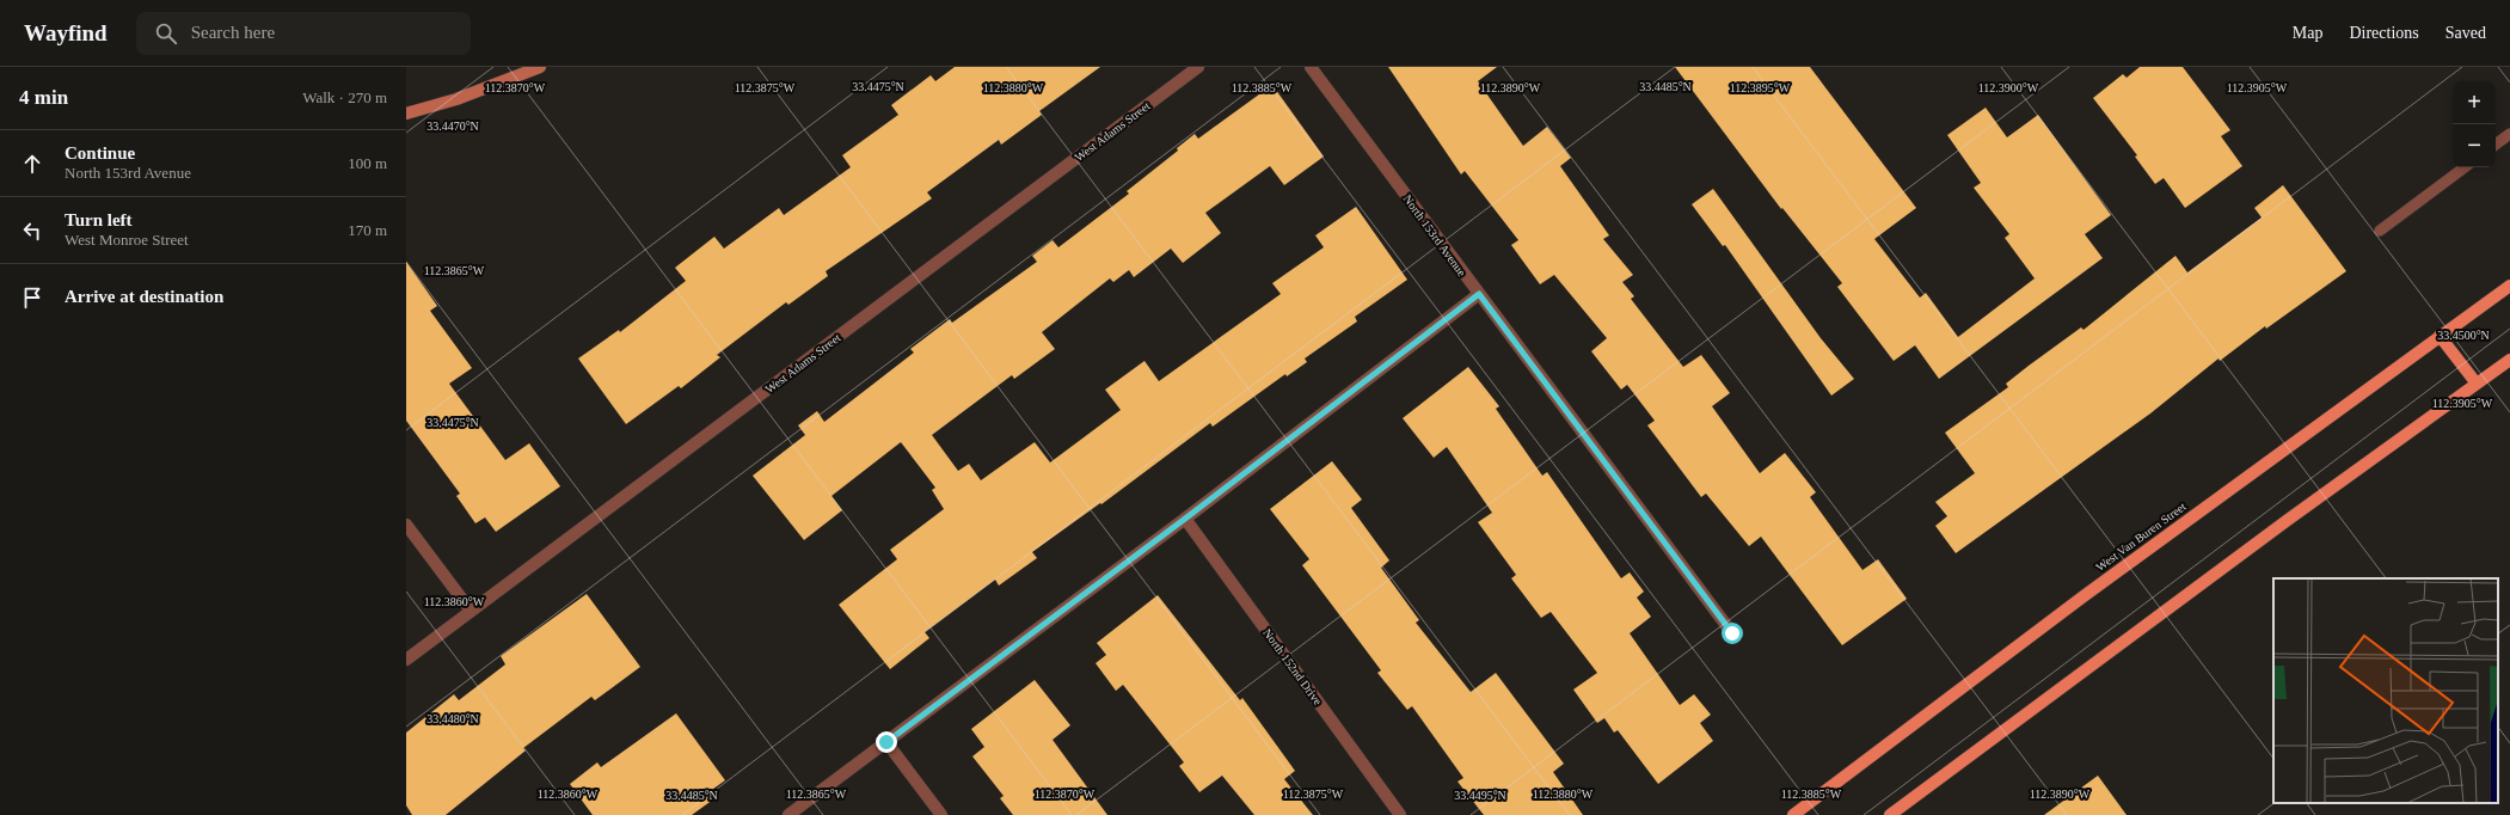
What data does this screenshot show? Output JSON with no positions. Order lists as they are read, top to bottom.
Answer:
{
  "streets": {
    "main road": ["West Van Buren Street"],
    "street": ["West Adams Street", "North 153rd Avenue", "North 152nd Drive"]
  },
  "page": {
    "header": "Wayfind",
    "search": "Search here",
    "nav": ["Map", "Directions", "Saved"],
    "heading": ["4 min", "Walk · 270 m"],
    "map_buttons": ["+", "−"],
    "list": [
      ["Continue", "North 153rd Avenue", "100 m"],
      ["Turn left", "West Monroe Street", "170 m"],
      "Arrive at destination"
    ]
  },
  "coordinates": [
    "33.4475°N",
    "33.4485°N",
    "112.3875°W",
    "112.3880°W",
    "112.3900°W",
    "112.3905°W",
    "112.3870°W",
    "112.3885°W",
    "112.3890°W",
    "112.3895°W",
    "33.4470°N",
    "112.3865°W",
    "33.4500°N",
    "112.3860°W",
    "33.4480°N",
    "33.4495°N"
  ]
}
